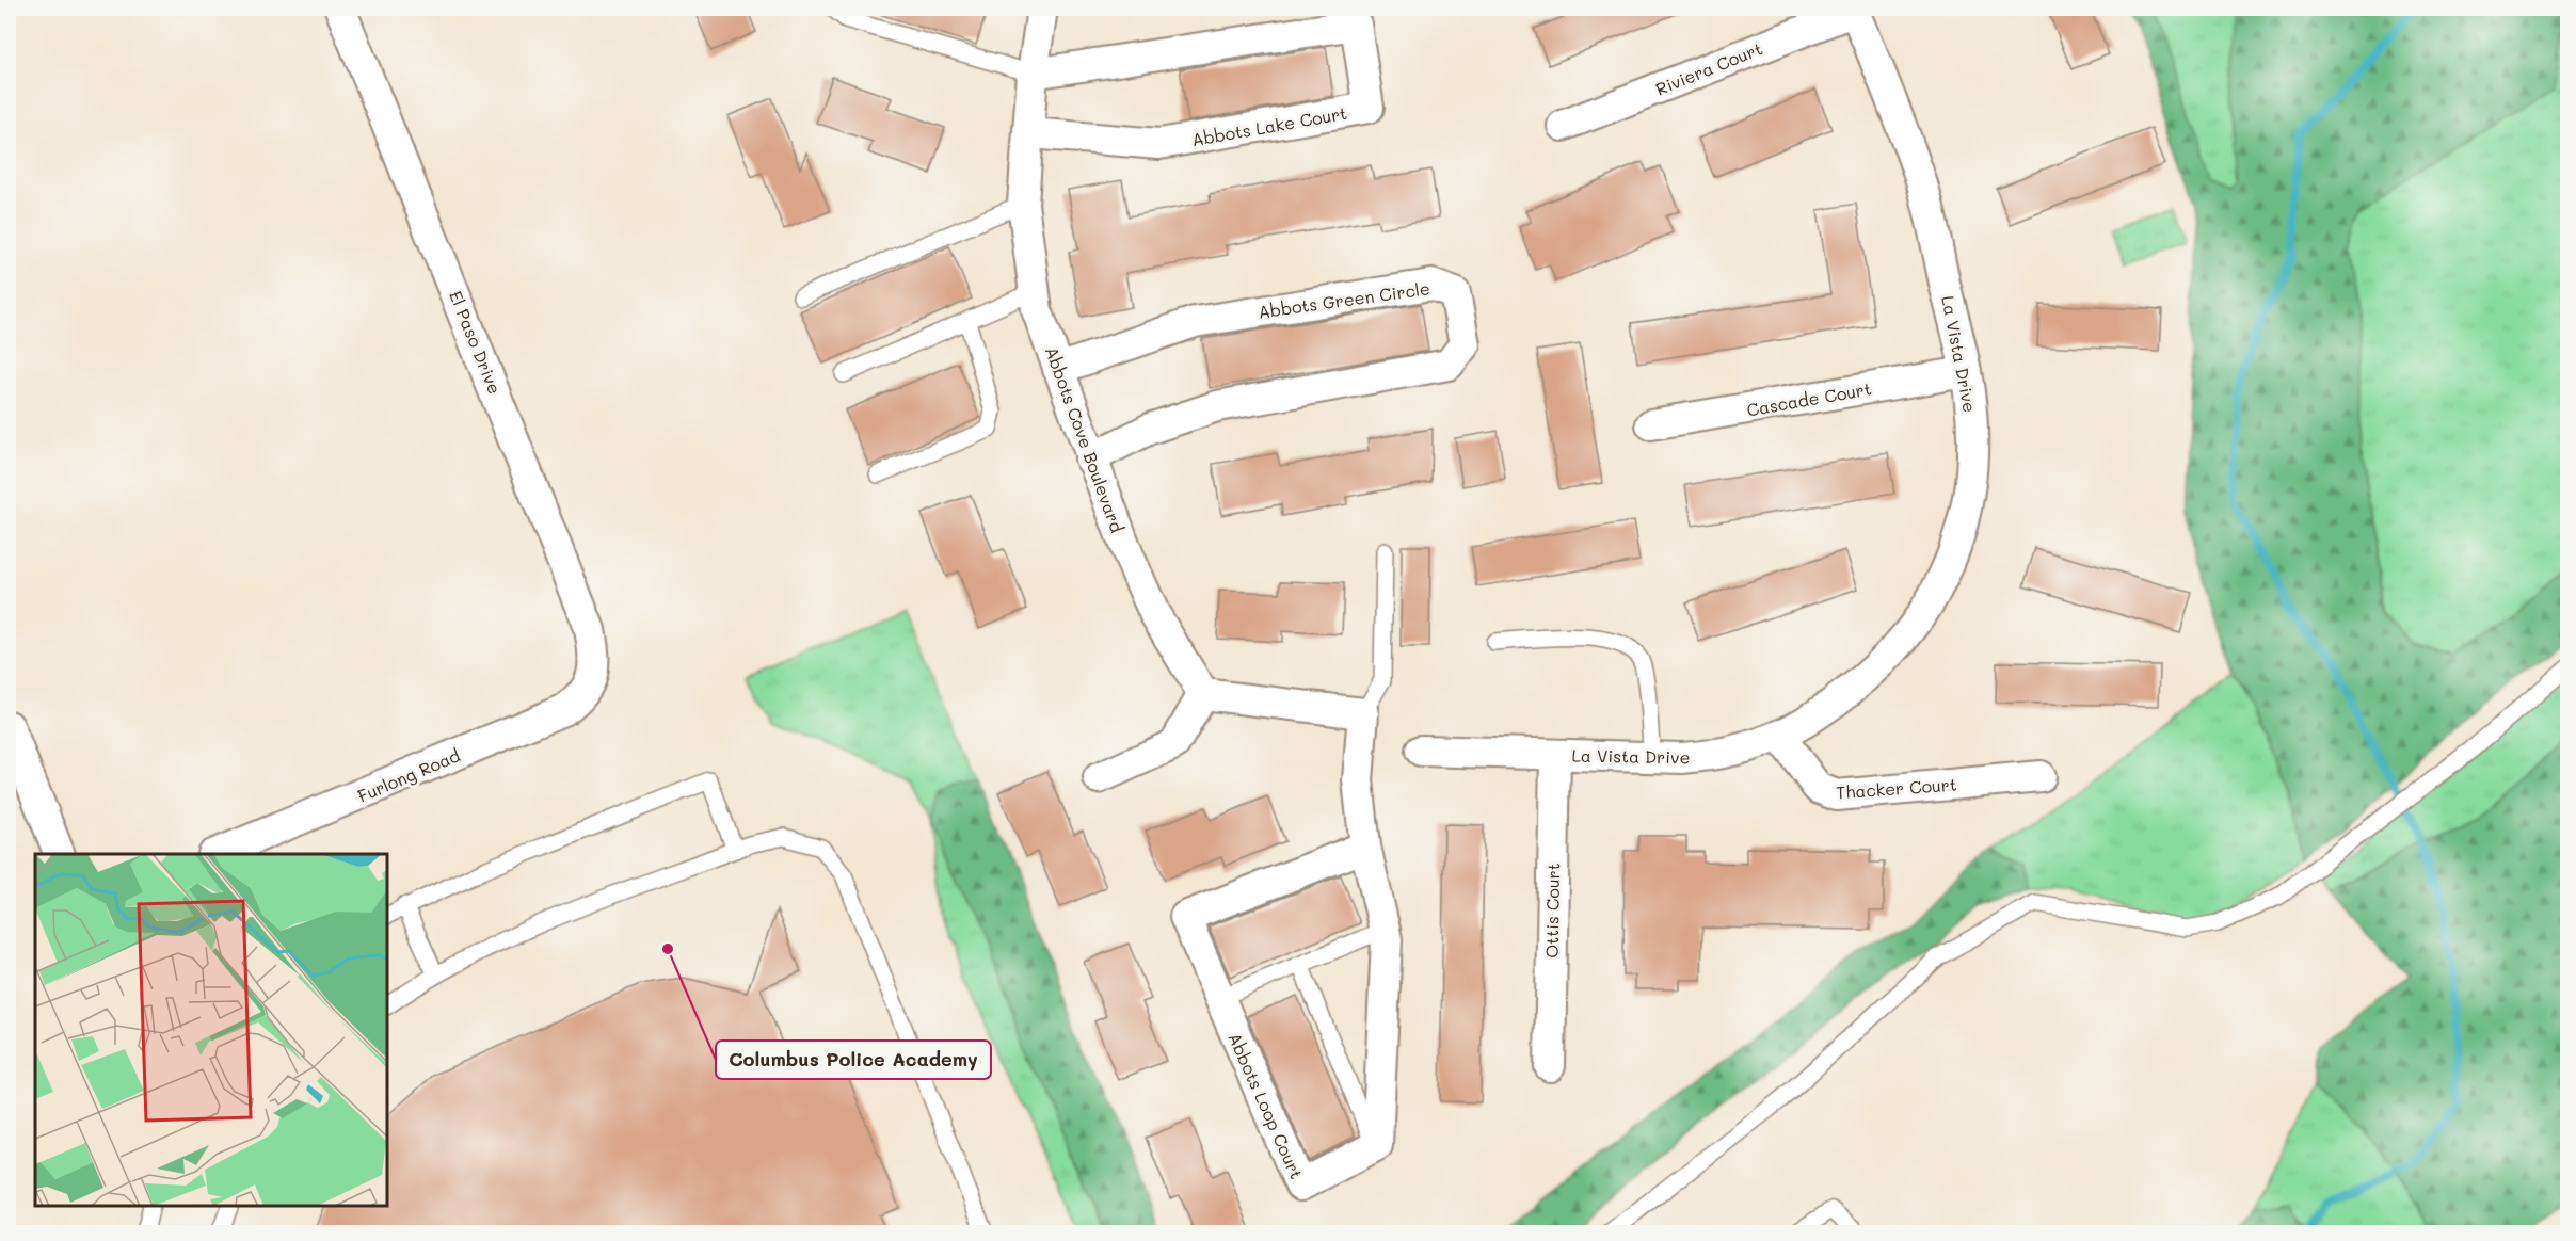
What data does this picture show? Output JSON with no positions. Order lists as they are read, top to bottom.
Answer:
{
  "streets": {
    "street": [
      "Riviera Court",
      "Abbots Lake Court",
      "Abbots Green Circle",
      "El Paso Drive",
      "La Vista Drive",
      "Cascade Court",
      "Abbots Cove Boulevard",
      "Furlong Road",
      "Thacker Court",
      "Ottis Court",
      "Abbots Loop Court"
    ]
  },
  "crossings": [
    ["Riviera Court", "La Vista Drive"],
    ["Abbots Lake Court", "Abbots Cove Boulevard"],
    ["Abbots Green Circle", "Abbots Cove Boulevard"],
    ["El Paso Drive", "Furlong Road"],
    ["La Vista Drive", "Cascade Court"],
    ["La Vista Drive", "Thacker Court"],
    ["La Vista Drive", "Ottis Court"]
  ],
  "places": ["Columbus Police Academy"]
}
